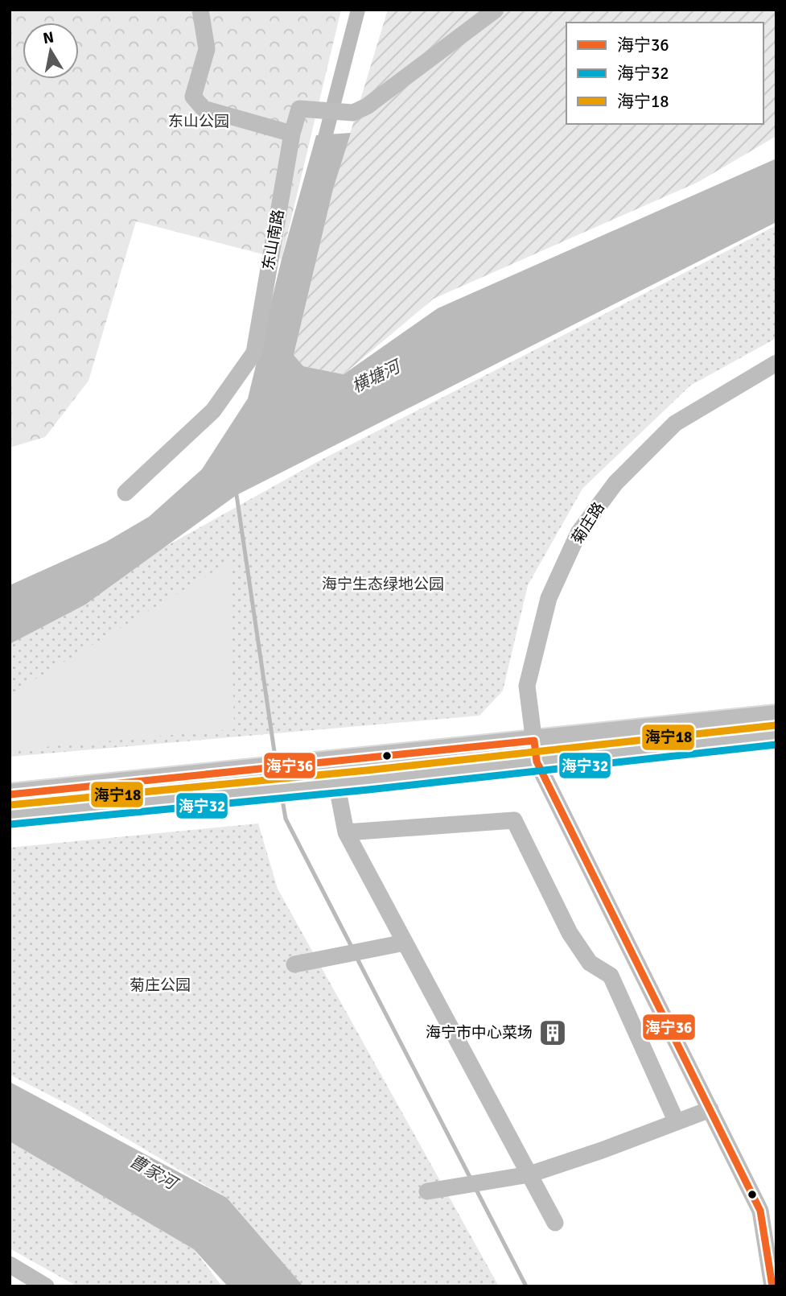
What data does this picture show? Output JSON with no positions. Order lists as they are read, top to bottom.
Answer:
{
  "streets": {
    "street": ["东山南路", "菊庄路"]
  },
  "water": ["横塘河", "曹家河"],
  "parks": ["东山公园", "海宁生态绿地公园", "菊庄公园"],
  "places": {
    "building": ["海宁市中心菜场"]
  },
  "lines": ["transit line 海宁18", "transit line 海宁36", "transit line 海宁32"],
  "legend": ["海宁36", "海宁32", "海宁18"],
  "north": "top"
}
